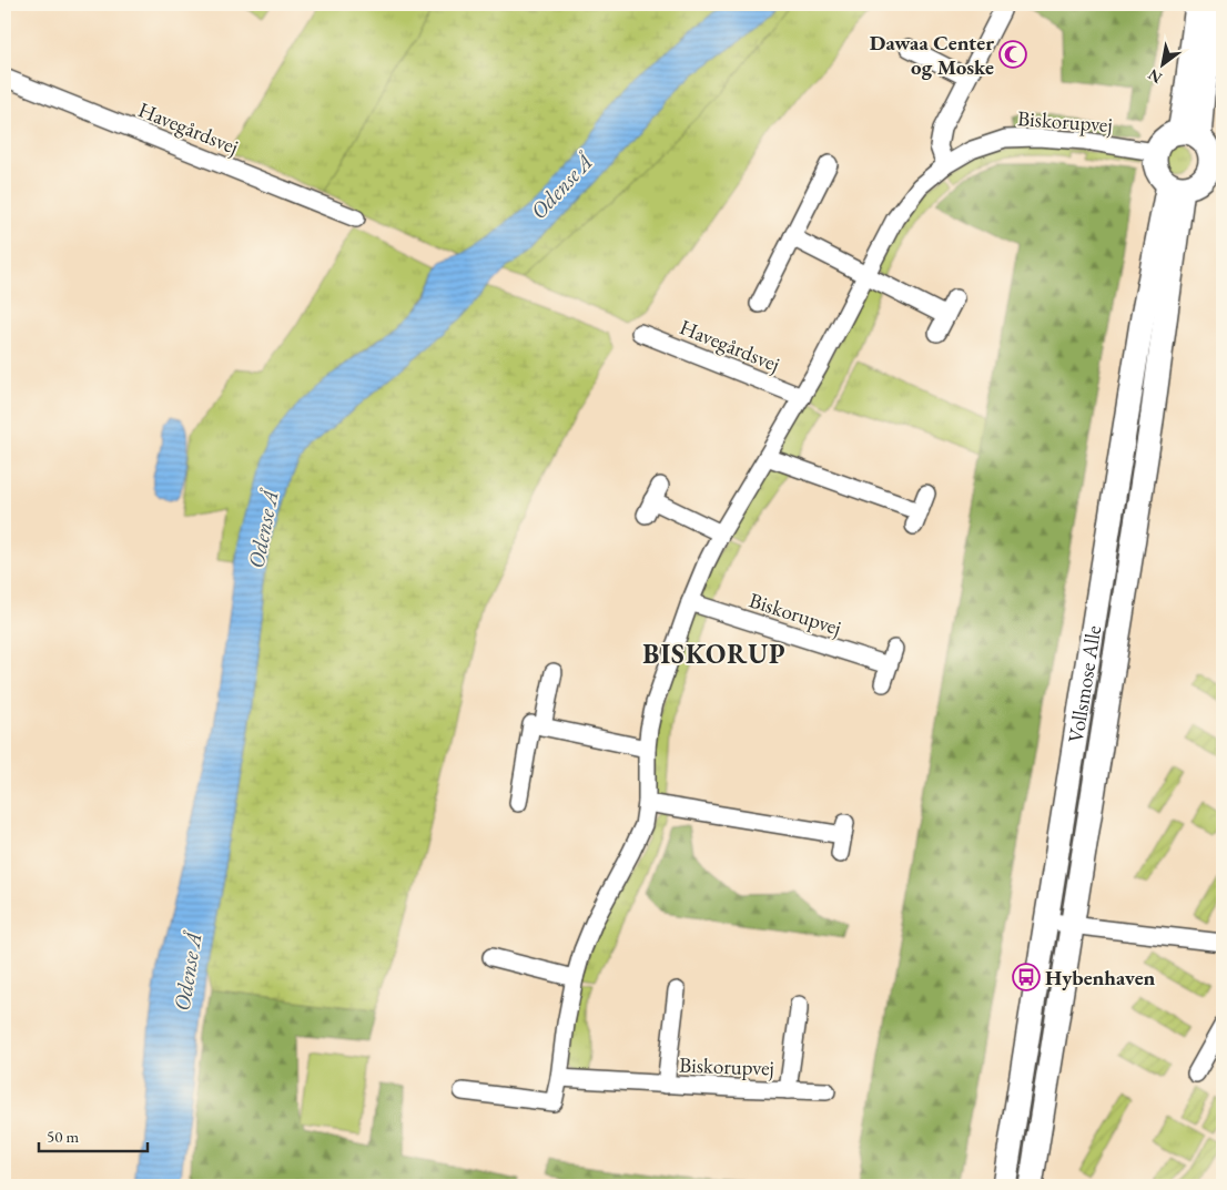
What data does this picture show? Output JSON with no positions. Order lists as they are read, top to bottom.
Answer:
{
  "streets": {
    "street": ["Biskorupvej", "Havegårdsvej", "Vollsmose Alle"]
  },
  "crossings": [
    ["Biskorupvej", "Havegårdsvej"],
    ["Biskorupvej", "Vollsmose Alle"]
  ],
  "districts": ["BISKORUP"],
  "water": ["Odense Å"],
  "places": {
    "mosque": ["Dawaa Center og Moske"],
    "bus stop": ["Hybenhaven"]
  },
  "scale_bar": "50 m",
  "north": "bottom left"
}
